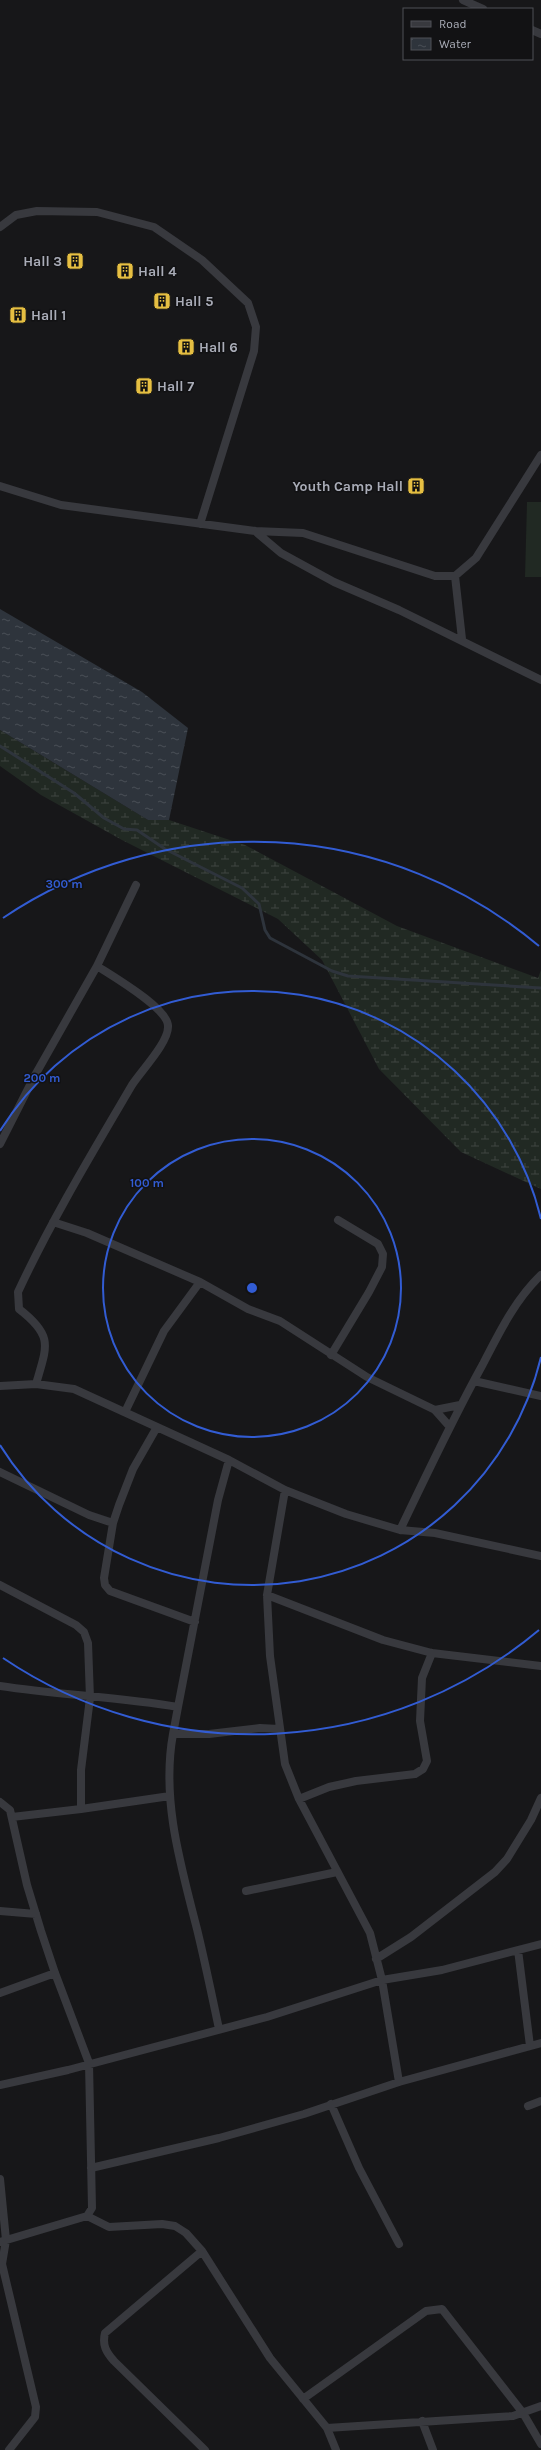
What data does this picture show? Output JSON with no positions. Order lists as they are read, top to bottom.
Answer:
{
  "places": {
    "building": [
      "Hall 3",
      "Hall 4",
      "Hall 5",
      "Hall 1",
      "Hall 6",
      "Hall 7",
      "Youth Camp Hall"
    ]
  },
  "legend": ["Road", "Water"],
  "rings": ["300 m", "200 m", "100 m"]
}
